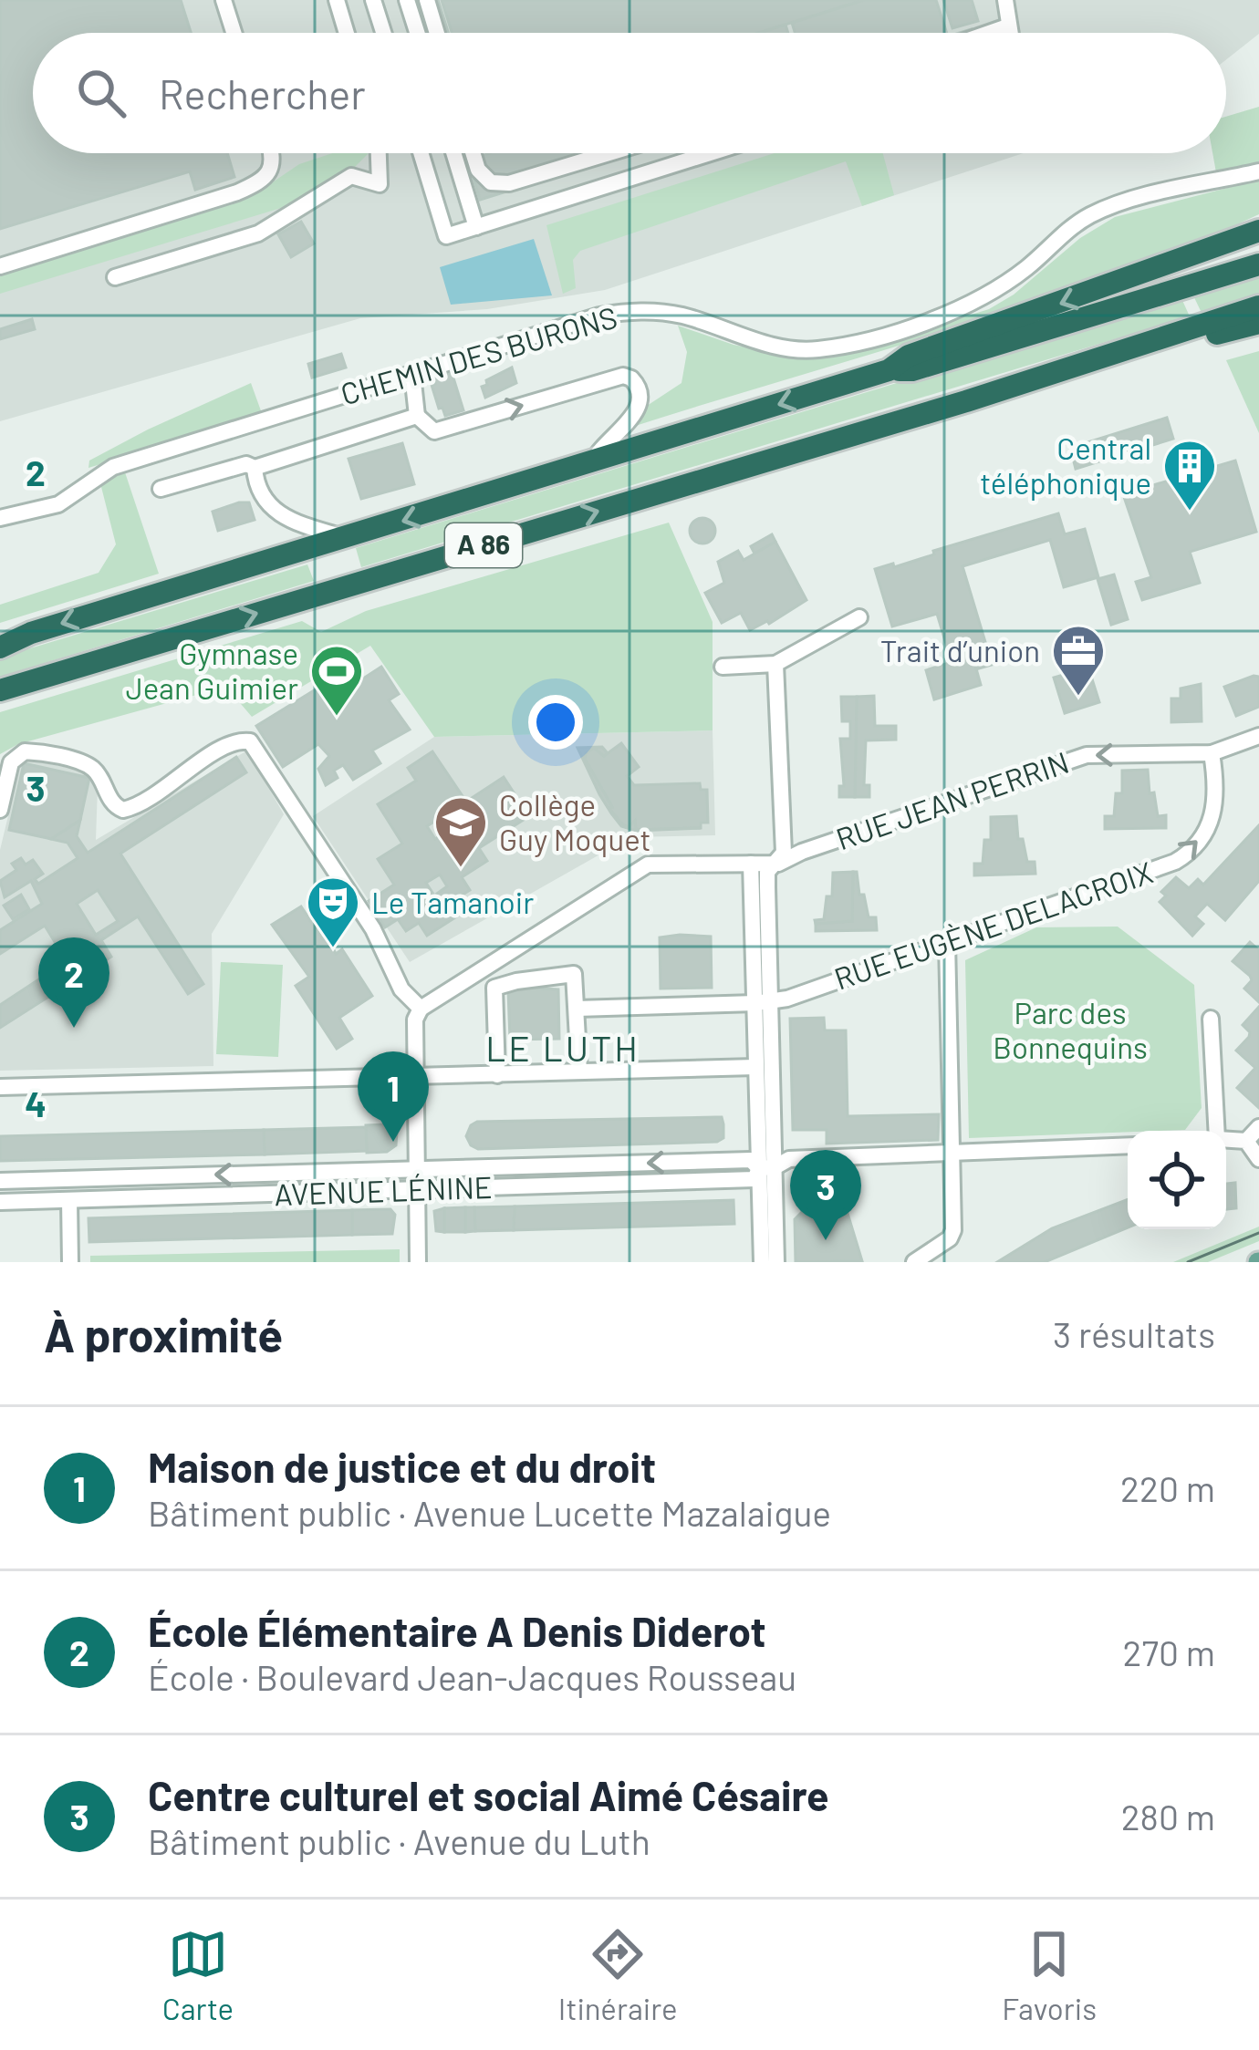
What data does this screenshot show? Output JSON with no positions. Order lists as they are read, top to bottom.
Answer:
{
  "streets": {
    "highway": ["A 86"],
    "street": [
      "CHEMIN DES BURONS",
      "RUE JEAN PERRIN",
      "RUE EUGÈNE DELACROIX",
      "AVENUE LÉNINE"
    ]
  },
  "crossings": [
    ["RUE JEAN PERRIN", "RUE EUGÈNE DELACROIX"]
  ],
  "one_way": ["RUE JEAN PERRIN", "RUE EUGÈNE DELACROIX"],
  "districts": ["LE LUTH"],
  "parks": ["Parc des Bonnequins"],
  "places": {
    "building": ["Central téléphonique"],
    "office": ["Trait d’union"],
    "sports": ["Gymnase Jean Guimier"],
    "school or university": ["Collège Guy Moquet"],
    "theatre": ["Le Tamanoir"]
  },
  "page": {
    "search": "Rechercher",
    "pins": ["2", "1", "3"],
    "heading": ["À proximité", "3 résultats"],
    "list": [
      {
        "mark": "1",
        "name": "Maison de justice et du droit",
        "note": "Bâtiment public · Avenue Lucette Mazalaigue",
        "value": "220 m"
      },
      {
        "mark": "2",
        "name": "École Élémentaire A Denis Diderot",
        "note": "École · Boulevard Jean-Jacques Rousseau",
        "value": "270 m"
      },
      {
        "mark": "3",
        "name": "Centre culturel et social Aimé Césaire",
        "note": "Bâtiment public · Avenue du Luth",
        "value": "280 m"
      }
    ],
    "nav": ["Carte", "Itinéraire", "Favoris"]
  },
  "grid": {
    "rows": ["2", "3", "4"]
  }
}
